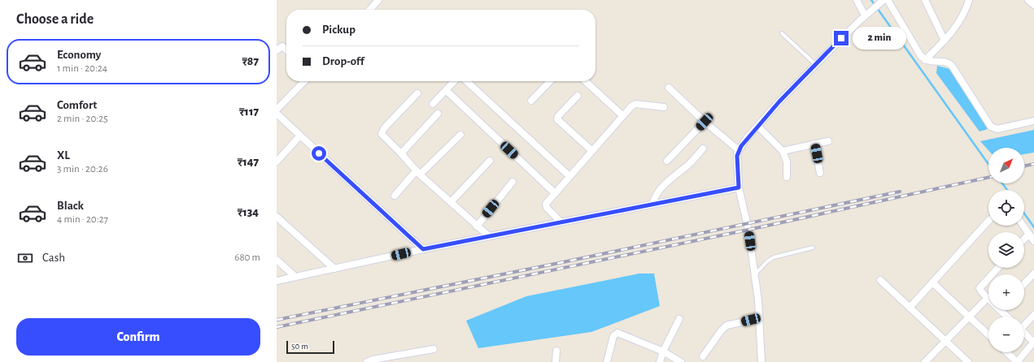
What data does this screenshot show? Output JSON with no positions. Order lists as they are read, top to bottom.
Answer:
{
  "scale_bar": "50 m",
  "north": "top right",
  "page": {
    "heading": "Choose a ride",
    "banner": ["Pickup", "Drop-off"],
    "bubble": "2 min",
    "list": [
      {
        "name": "Economy",
        "note": "1 min · 20:24",
        "value": "₹87"
      },
      {
        "name": "Comfort",
        "note": "2 min · 20:25",
        "value": "₹117"
      },
      {
        "name": "XL",
        "note": "3 min · 20:26",
        "value": "₹147"
      },
      {
        "name": "Black",
        "note": "4 min · 20:27",
        "value": "₹134"
      }
    ],
    "map_buttons": ["+", "−"],
    "pay": ["Cash", "680 m"],
    "buttons": "Confirm",
    "scale": "50 m"
  }
}
